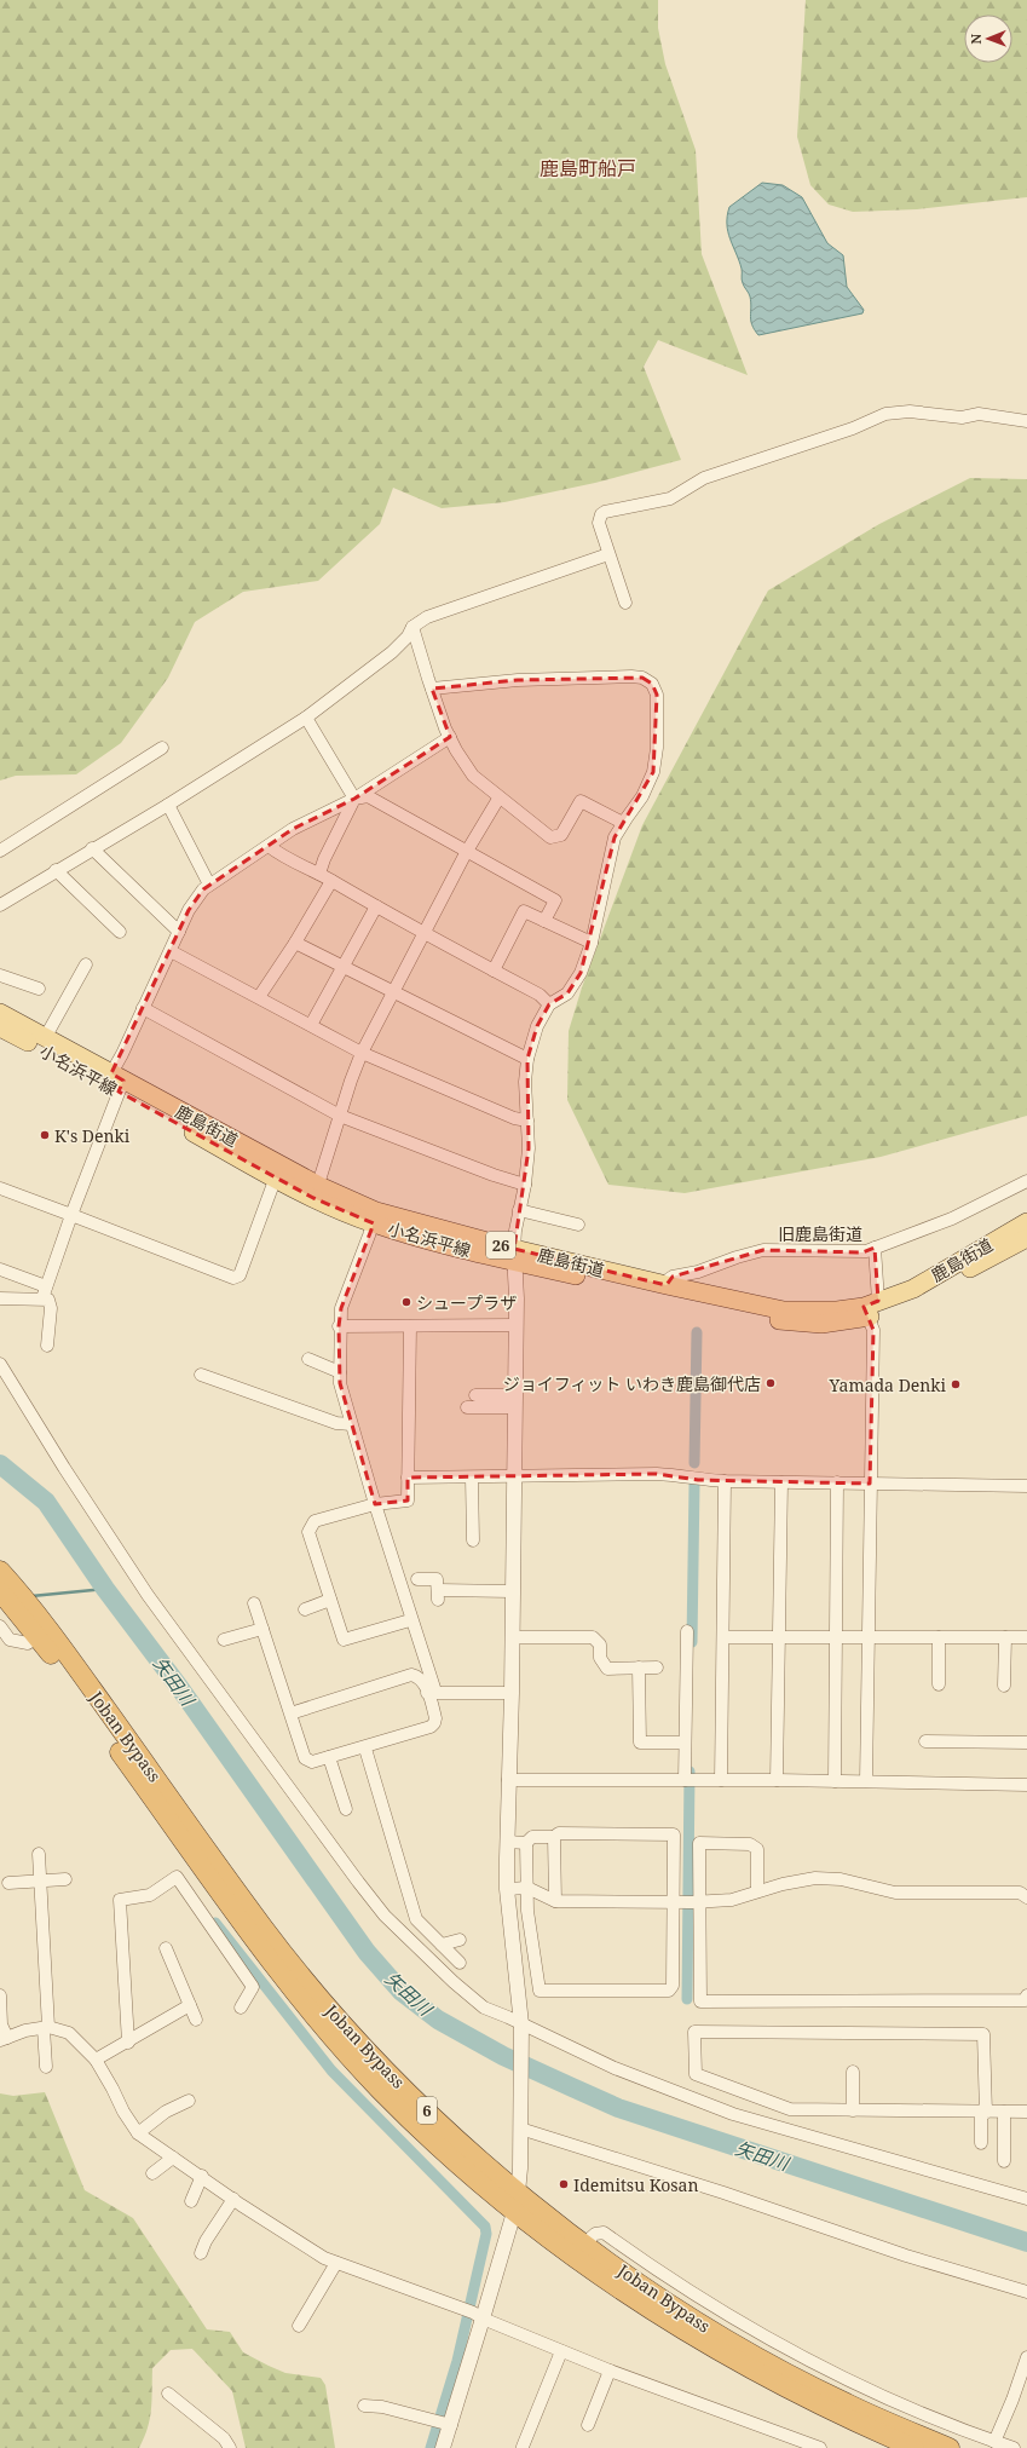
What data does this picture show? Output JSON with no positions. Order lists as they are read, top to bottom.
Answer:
{
  "streets": {
    "highway": ["Joban Bypass", "6"],
    "main road": ["小名浜平線", "鹿島街道", "26"],
    "street": ["旧鹿島街道"]
  },
  "crossings": [
    ["小名浜平線", "鹿島街道"],
    ["小名浜平線", "26"],
    ["鹿島街道", "旧鹿島街道"]
  ],
  "districts": ["鹿島町船戸"],
  "water": ["矢田川"],
  "places": [
    "K's Denki",
    "シュープラザ",
    "ジョイフィット いわき鹿島御代店",
    "Yamada Denki",
    "Idemitsu Kosan"
  ],
  "north": "left"
}
